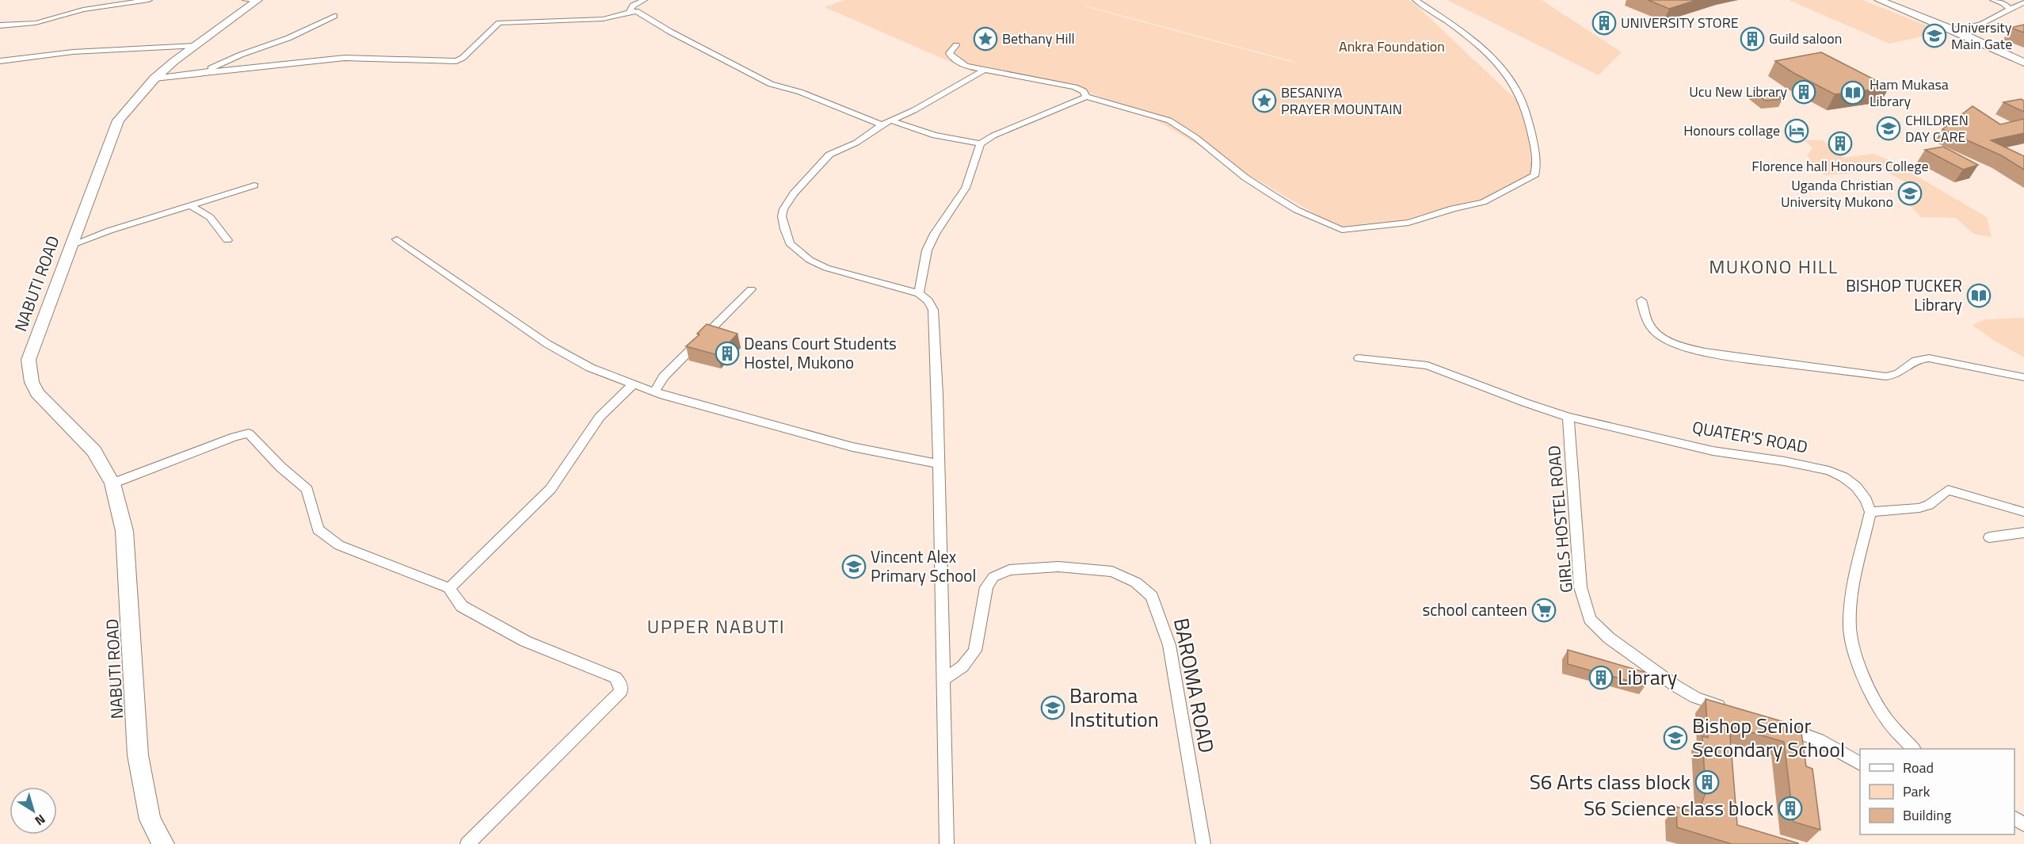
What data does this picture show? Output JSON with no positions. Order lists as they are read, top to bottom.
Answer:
{
  "streets": {
    "street": [
      "NABUTI ROAD",
      "QUATER'S ROAD",
      "GIRLS HOSTEL ROAD",
      "BAROMA ROAD"
    ]
  },
  "crossings": [
    ["QUATER'S ROAD", "GIRLS HOSTEL ROAD"]
  ],
  "districts": ["MUKONO HILL", "UPPER NABUTI"],
  "parks": ["Ankra Foundation"],
  "places": {
    "building": [
      "UNIVERSITY STORE",
      "Guild saloon",
      "Ucu New Library",
      "Florence hall Honours College",
      "Deans Court Students Hostel, Mukono",
      "Library",
      "S6 Arts class block",
      "S6 Science class block"
    ],
    "school or university": [
      "University Main Gate",
      "CHILDREN DAY CARE",
      "Uganda Christian University Mukono",
      "Vincent Alex Primary School",
      "Baroma Institution",
      "Bishop Senior Secondary School"
    ],
    "place": ["Bethany Hill", "BESANIYA PRAYER MOUNTAIN"],
    "library": ["Ham Mukasa Library", "BISHOP TUCKER Library"],
    "hotel": ["Honours collage"],
    "supermarket": ["school canteen"]
  },
  "legend": ["Road", "Park", "Building"],
  "north": "bottom right"
}
